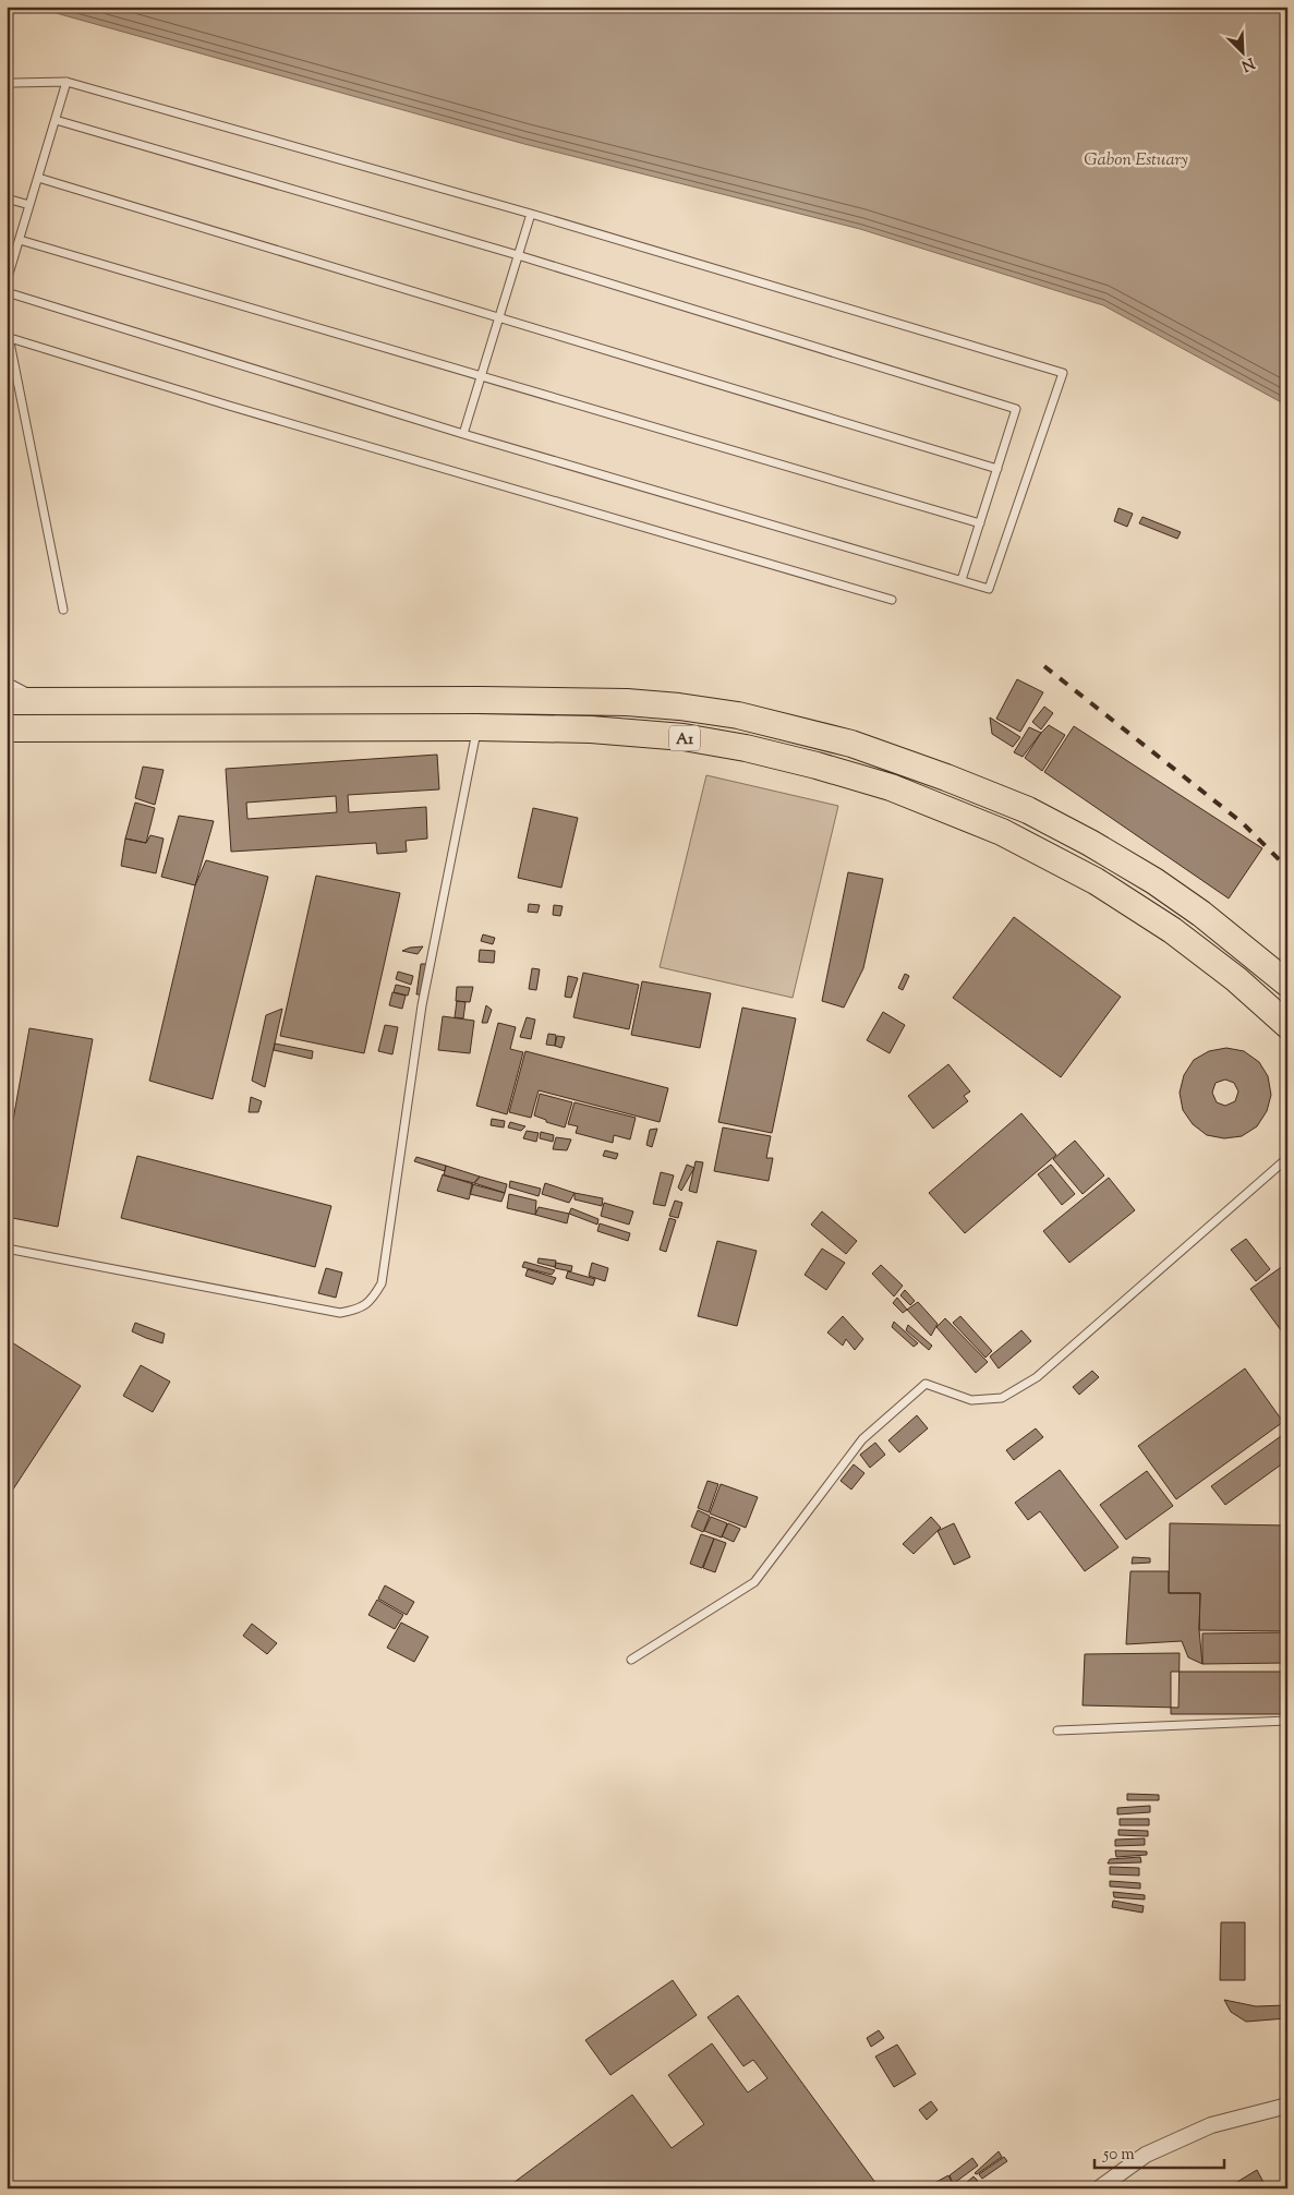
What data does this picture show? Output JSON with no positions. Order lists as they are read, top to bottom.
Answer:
{
  "streets": {
    "highway": ["A1"]
  },
  "water": ["Gabon Estuary"],
  "scale_bar": "50 m",
  "north": "bottom right"
}
